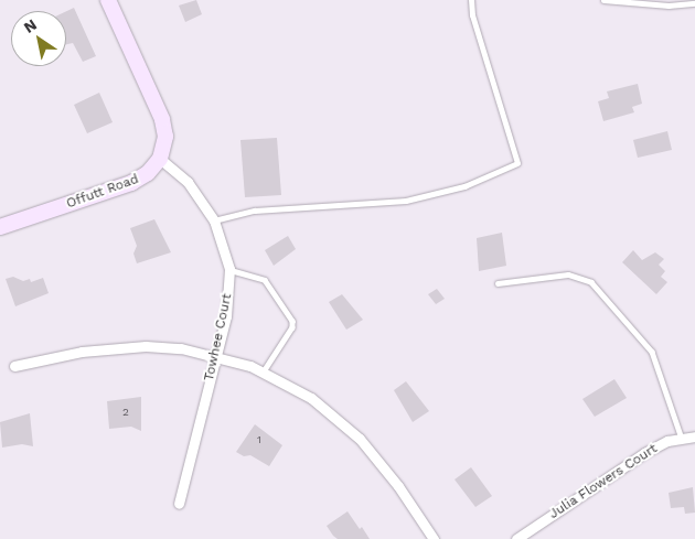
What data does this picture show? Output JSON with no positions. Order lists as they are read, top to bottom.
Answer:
{
  "streets": {
    "street": ["Offutt Road", "Towhee Court", "Julia Flowers Court"]
  },
  "crossings": [
    ["Offutt Road", "Towhee Court"]
  ],
  "house_numbers": ["2", "1"],
  "north": "top left"
}
